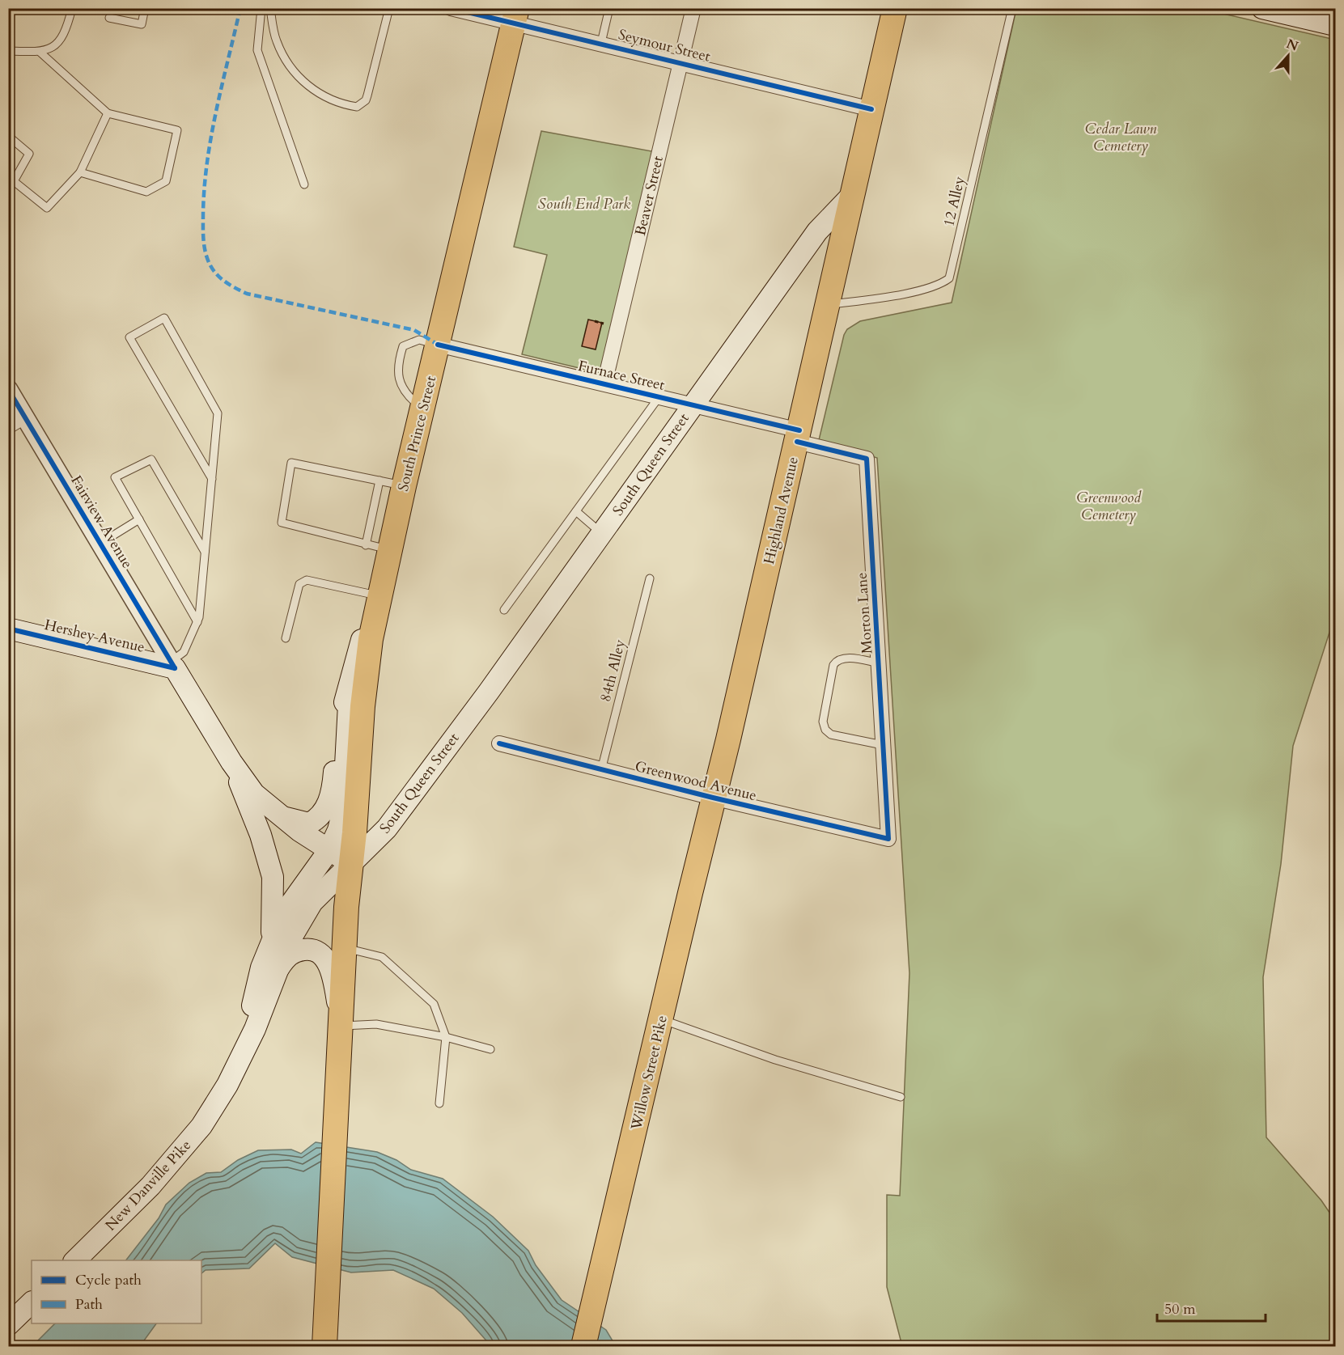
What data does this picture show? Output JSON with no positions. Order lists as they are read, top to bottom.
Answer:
{
  "streets": {
    "highway": ["South Prince Street", "Highland Avenue", "Willow Street Pike"],
    "main road": [
      "South Queen Street",
      "Fairview Avenue",
      "Hershey Avenue",
      "New Danville Pike"
    ],
    "street": [
      "Seymour Street",
      "Beaver Street",
      "Furnace Street",
      "Morton Lane",
      "Greenwood Avenue"
    ],
    "lane": ["12 Alley", "84th Alley"]
  },
  "crossings": [
    ["Seymour Street", "Beaver Street"],
    ["Seymour Street", "South Prince Street"],
    ["Beaver Street", "Furnace Street"],
    ["12 Alley", "Highland Avenue"],
    ["Furnace Street", "South Prince Street"],
    ["Furnace Street", "South Queen Street"],
    ["Furnace Street", "Highland Avenue"],
    ["Furnace Street", "Morton Lane"],
    ["South Prince Street", "South Queen Street"],
    ["South Prince Street", "Fairview Avenue"],
    ["South Prince Street", "New Danville Pike"],
    ["South Queen Street", "Highland Avenue"],
    ["South Queen Street", "Fairview Avenue"],
    ["South Queen Street", "New Danville Pike"],
    ["Highland Avenue", "Morton Lane"],
    ["Highland Avenue", "Greenwood Avenue"],
    ["Highland Avenue", "Willow Street Pike"],
    ["Fairview Avenue", "Hershey Avenue"],
    ["Fairview Avenue", "New Danville Pike"],
    ["Morton Lane", "Greenwood Avenue"],
    ["84th Alley", "Greenwood Avenue"],
    ["Greenwood Avenue", "Willow Street Pike"]
  ],
  "parks": ["Cedar Lawn Cemetery", "South End Park", "Greenwood Cemetery"],
  "legend": ["Cycle path", "Path"],
  "scale_bar": "50 m",
  "north": "top"
}
